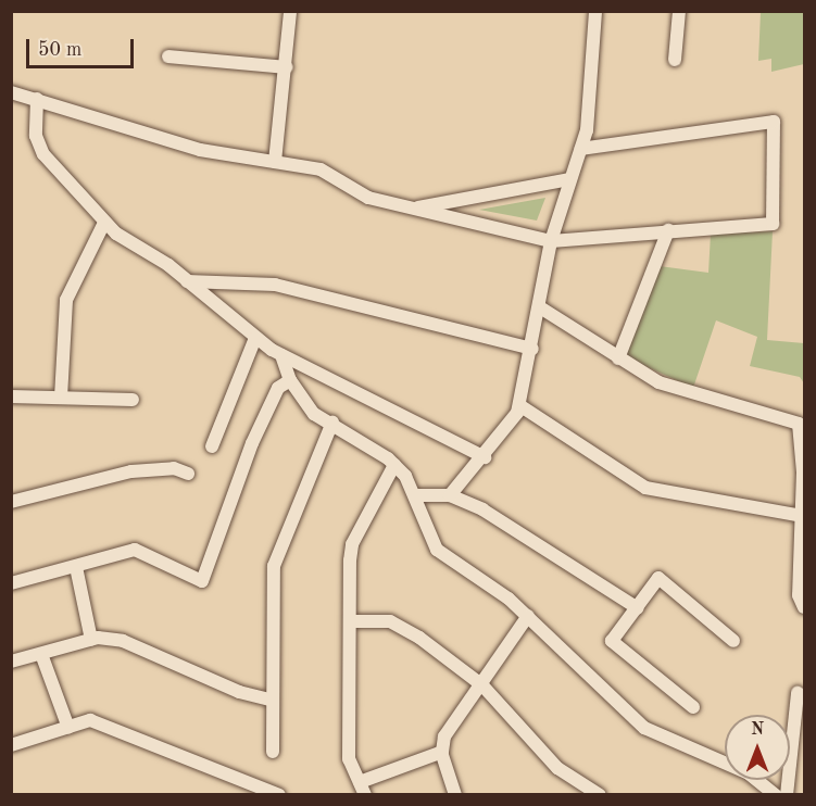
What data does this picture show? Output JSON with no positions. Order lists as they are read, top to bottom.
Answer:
{
  "scale_bar": "50 m",
  "north": "top"
}
